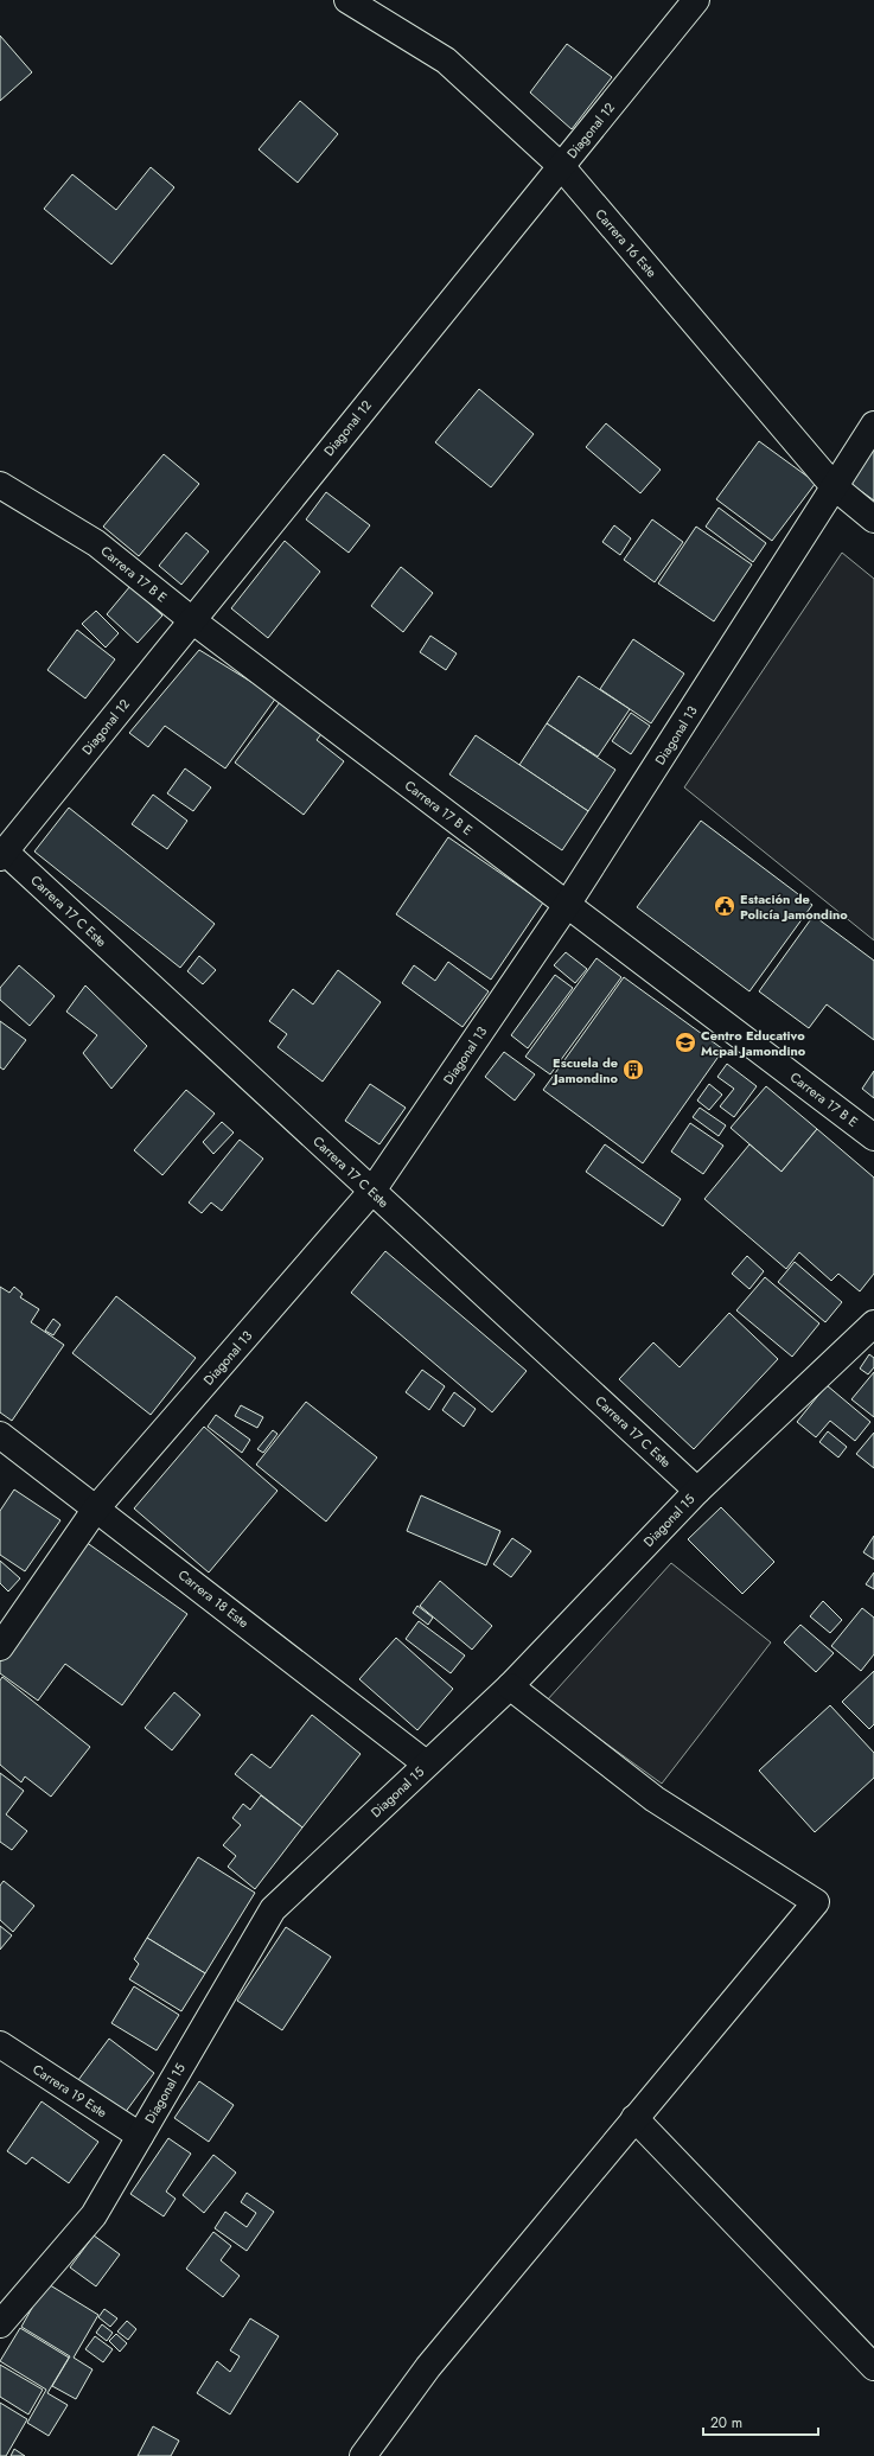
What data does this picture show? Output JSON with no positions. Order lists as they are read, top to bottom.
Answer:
{
  "streets": {
    "street": [
      "Diagonal 12",
      "Carrera 16 Este",
      "Carrera 17 B E",
      "Diagonal 13",
      "Carrera 17 C Este",
      "Diagonal 15",
      "Carrera 18 Este",
      "Carrera 19 Este"
    ]
  },
  "crossings": [
    ["Diagonal 12", "Carrera 16 Este"],
    ["Diagonal 12", "Carrera 17 B E"],
    ["Diagonal 12", "Carrera 17 C Este"],
    ["Carrera 16 Este", "Diagonal 13"],
    ["Carrera 17 B E", "Diagonal 13"],
    ["Diagonal 13", "Carrera 17 C Este"],
    ["Diagonal 13", "Carrera 18 Este"],
    ["Carrera 17 C Este", "Diagonal 15"],
    ["Diagonal 15", "Carrera 18 Este"],
    ["Diagonal 15", "Carrera 19 Este"]
  ],
  "places": {
    "public building": ["Estación de Policía Jamondino"],
    "school or university": ["Centro Educativo Mcpal Jamondino"],
    "building": ["Escuela de Jamondino"]
  },
  "scale_bar": "20 m"
}
